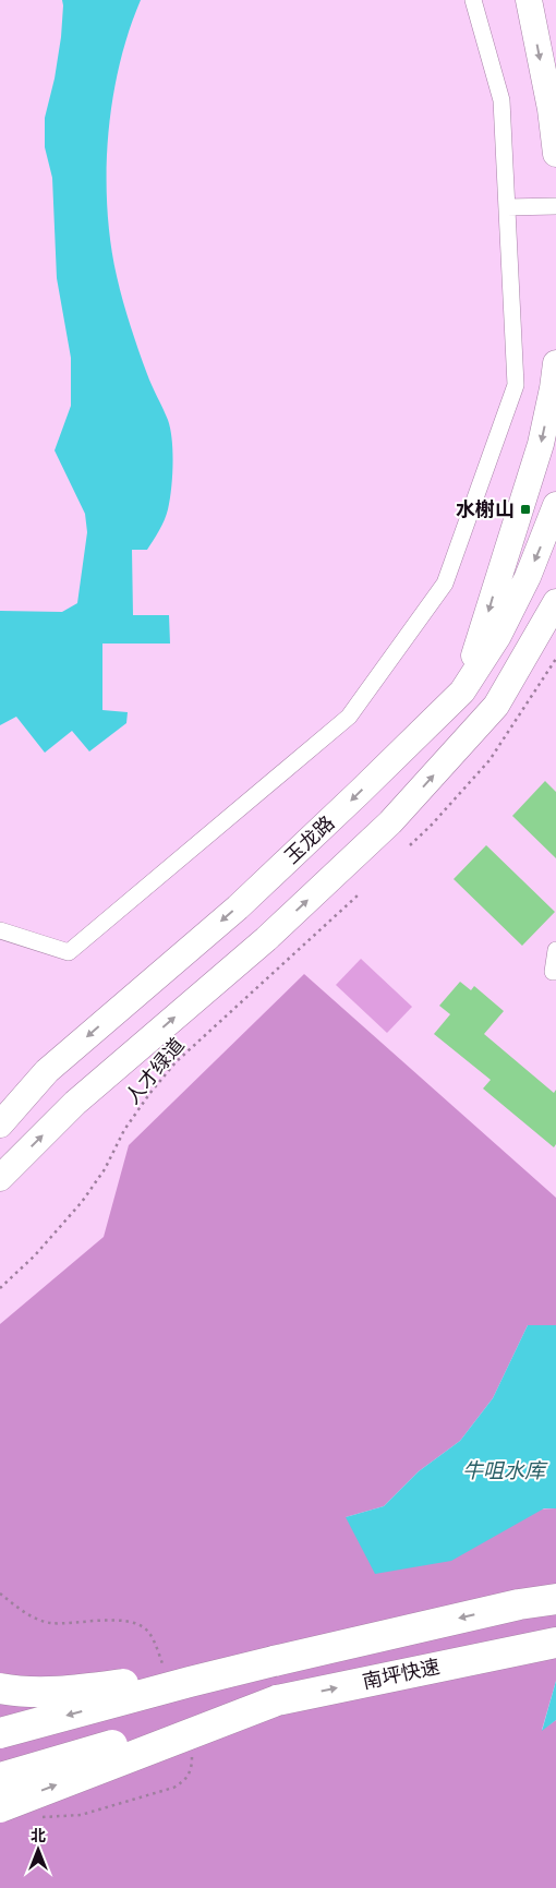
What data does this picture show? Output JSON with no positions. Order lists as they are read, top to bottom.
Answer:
{
  "streets": {
    "highway": ["南坪快速"],
    "main road": ["玉龙路"],
    "path": ["人才绿道"]
  },
  "water": ["牛咀水库"],
  "places": {
    "transit": ["水榭山"]
  },
  "north": "top"
}
